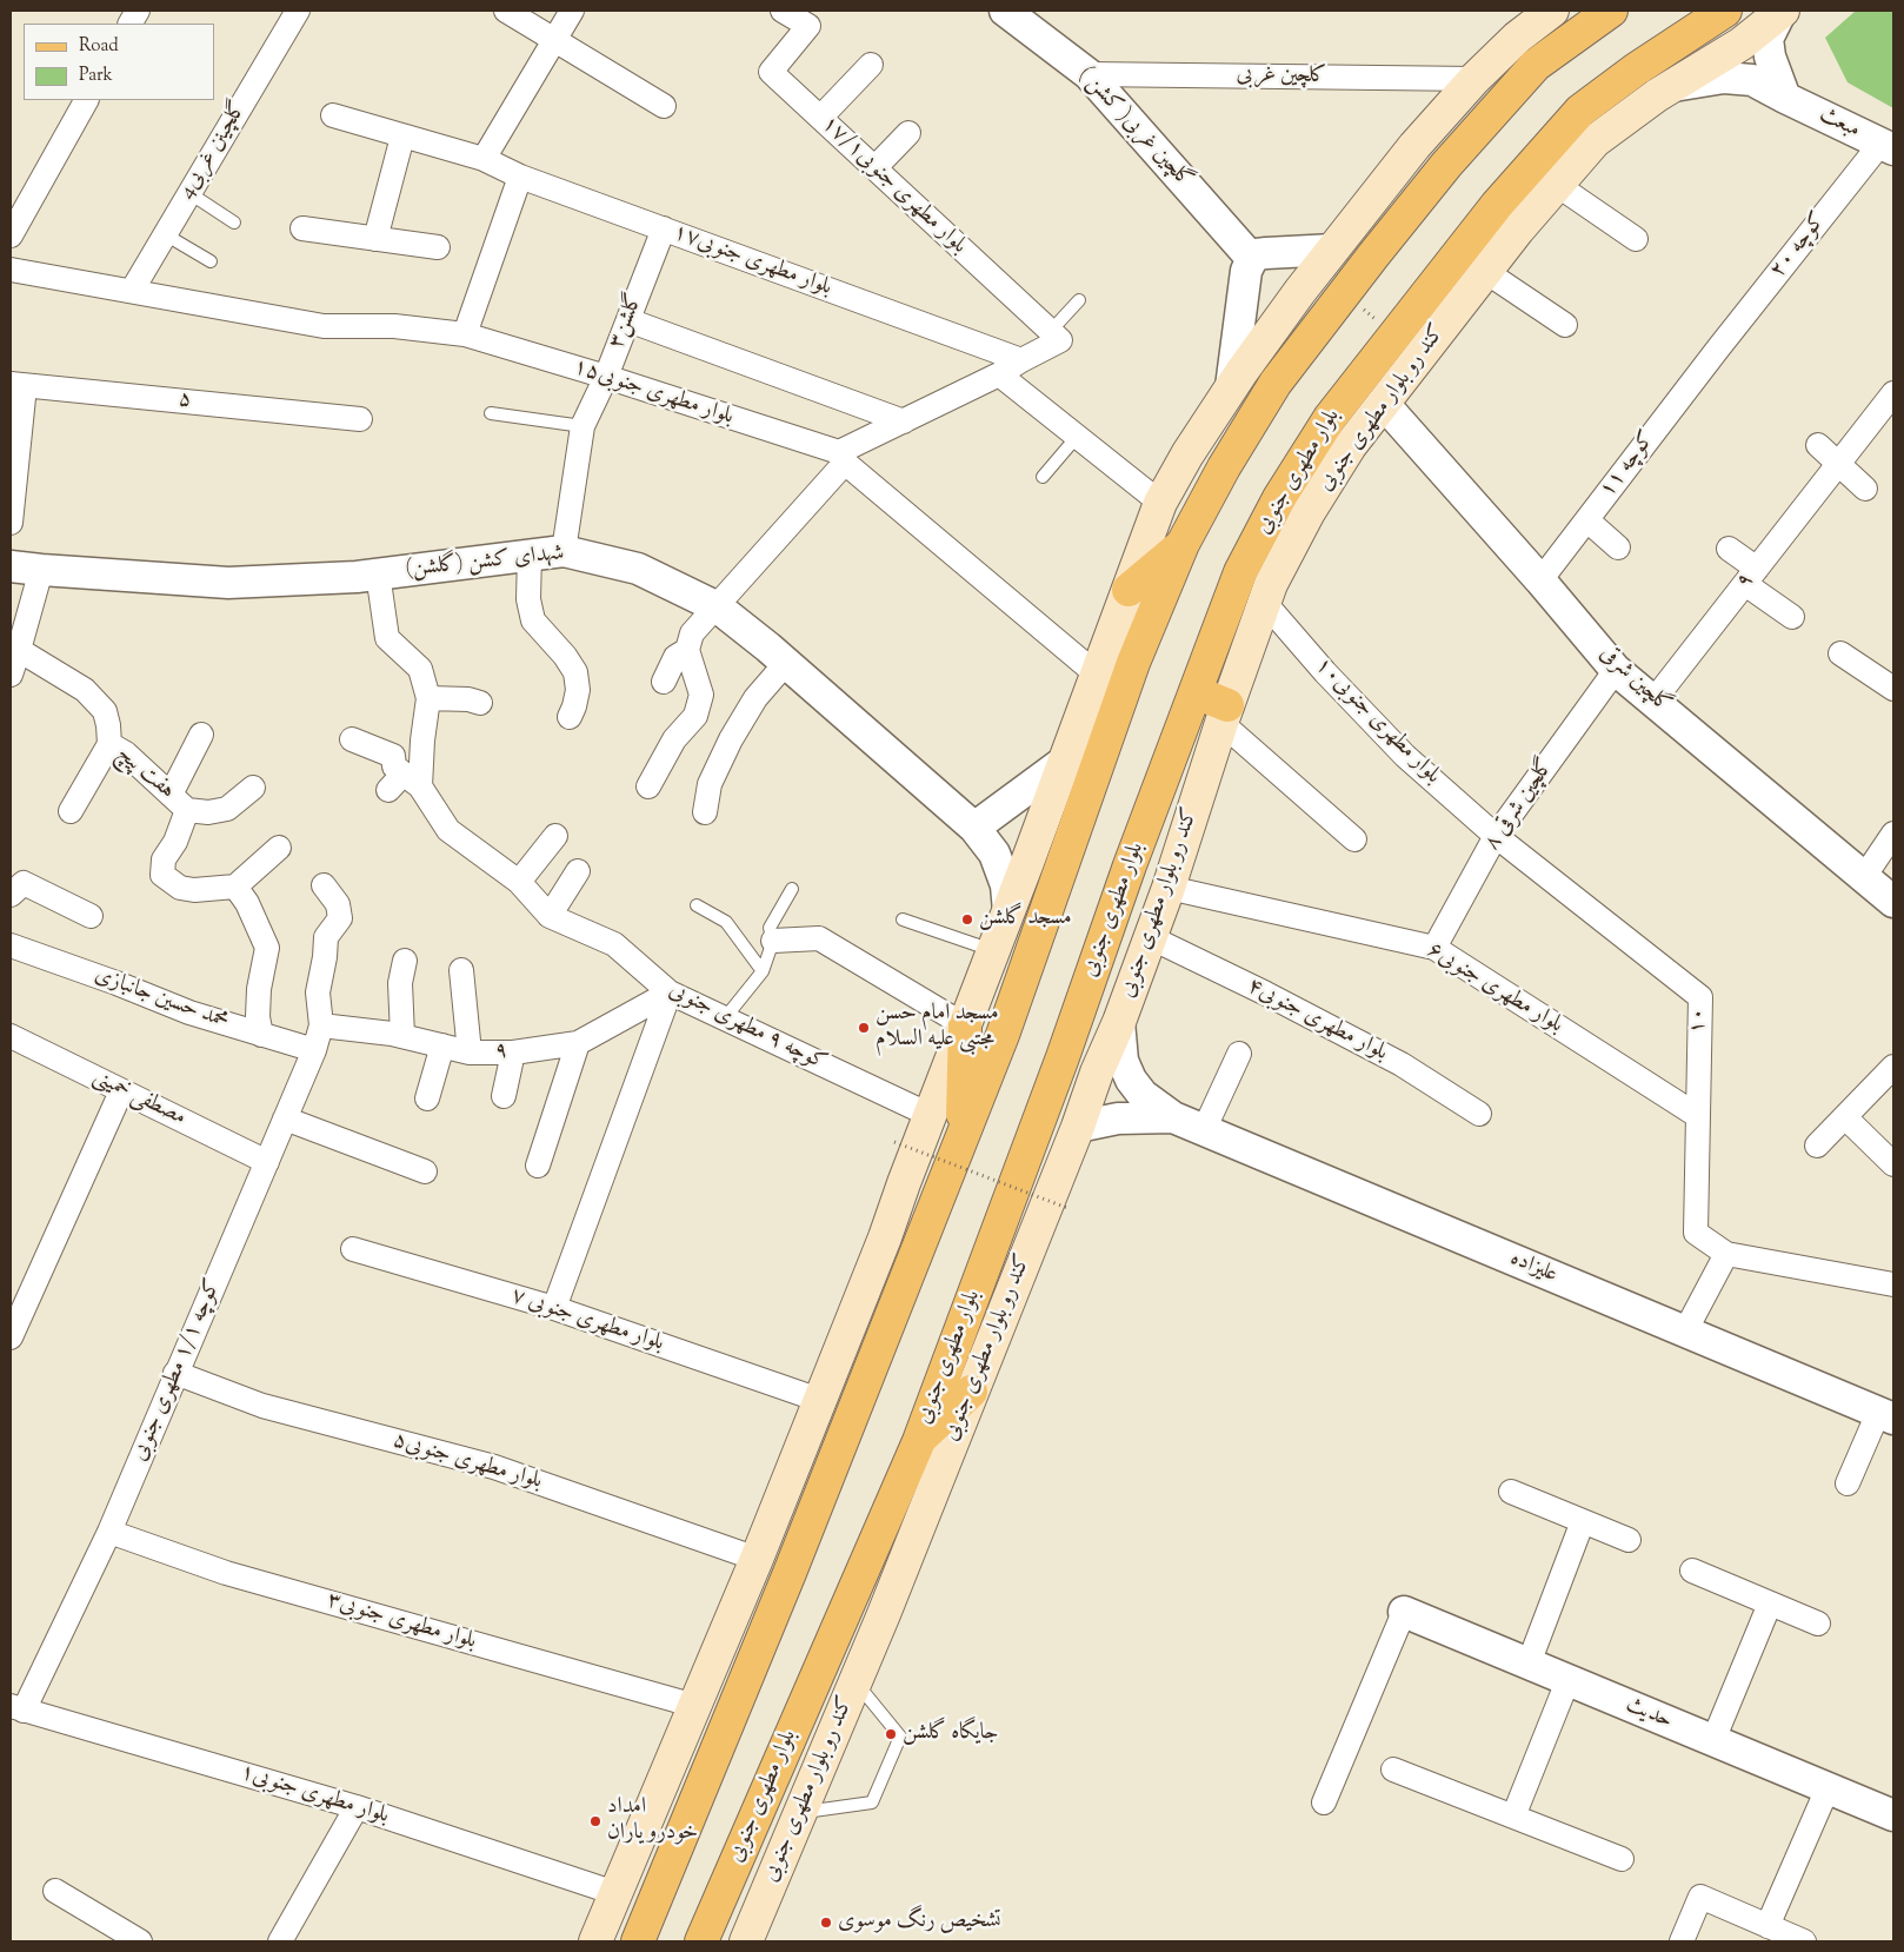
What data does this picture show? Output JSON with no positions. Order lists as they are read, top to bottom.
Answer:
{
  "streets": {
    "main road": ["کند رو بلوار مطهری جنوبی", "بلوار مطهری جنوبی"],
    "street": [
      "کلچین غربی",
      "مبعث",
      "گلچین غربی( کشن )",
      "4گلچینن غربی",
      "بلوار مطهری جنوبی۱۷/۱",
      "کوچه ۲۰",
      "بلوار مطهری جنوبی۱۷",
      "گلشن۳",
      "بلوار مطهری جنوبی۱۵",
      "۵",
      "کوچه ۱۱",
      "شهدای کشن (گلشن)",
      "۹",
      "گلچین شرقی",
      "بلوار مطهری جنوبی۱۰",
      "هفت پیچ",
      "۸ گلچین شرقی",
      "بلوار مطهری جنوبی۶",
      "محمد حسین جانبازی",
      "بلوار مطهری جنوبی۴",
      "۱۰",
      "کوچه ۹ مطهری جنوبی",
      "مصطفی خمینی",
      "علیزاده",
      "۷ بلوار مطهری جنوبی",
      "کوچه ۱/۱ مطهری جنوبی",
      "۵بلوار مطهری جنوبی",
      "بلوار مطهری جنوبی۳",
      "حدیث",
      "۱بلوار مطهری جنوبی"
    ]
  },
  "crossings": [
    ["کلچین غربی", "گلچین غربی( کشن )"],
    ["مبعث", "کوچه ۲۰"],
    ["مبعث", "کند رو بلوار مطهری جنوبی"],
    ["4گلچینن غربی", "بلوار مطهری جنوبی۱۵"],
    ["کوچه ۲۰", "کوچه ۱۱"],
    ["بلوار مطهری جنوبی۱۷", "گلشن۳"],
    ["گلشن۳", "بلوار مطهری جنوبی۱۵"],
    ["گلشن۳", "شهدای کشن (گلشن)"],
    ["کند رو بلوار مطهری جنوبی", "گلچین شرقی"],
    ["کند رو بلوار مطهری جنوبی", "بلوار مطهری جنوبی۱۰"],
    ["کند رو بلوار مطهری جنوبی", "بلوار مطهری جنوبی۶"],
    ["کند رو بلوار مطهری جنوبی", "بلوار مطهری جنوبی۴"],
    ["کند رو بلوار مطهری جنوبی", "علیزاده"],
    ["کوچه ۱۱", "گلچین شرقی"],
    ["۹", "گلچین شرقی"],
    ["۹", "کوچه ۹ مطهری جنوبی"],
    ["۹", "کوچه ۱/۱ مطهری جنوبی"],
    ["گلچین شرقی", "۸ گلچین شرقی"],
    ["بلوار مطهری جنوبی۱۰", "۸ گلچین شرقی"],
    ["بلوار مطهری جنوبی۱۰", "۱۰"],
    ["۸ گلچین شرقی", "بلوار مطهری جنوبی۶"],
    ["۸ گلچین شرقی", "۱۰"],
    ["بلوار مطهری جنوبی۶", "۱۰"],
    ["محمد حسین جانبازی", "کوچه ۱/۱ مطهری جنوبی"],
    ["مصطفی خمینی", "کوچه ۱/۱ مطهری جنوبی"],
    ["کوچه ۱/۱ مطهری جنوبی", "۵بلوار مطهری جنوبی"],
    ["کوچه ۱/۱ مطهری جنوبی", "بلوار مطهری جنوبی۳"],
    ["کوچه ۱/۱ مطهری جنوبی", "۱بلوار مطهری جنوبی"]
  ],
  "places": [
    "مسجد گلشن",
    "مسجد امام حسن مجتبی علیه السلام",
    "جایگاه گلشن",
    "امداد خودرو یاران",
    "تشخیص رنگ موسوی"
  ],
  "legend": ["Road", "Park"]
}
